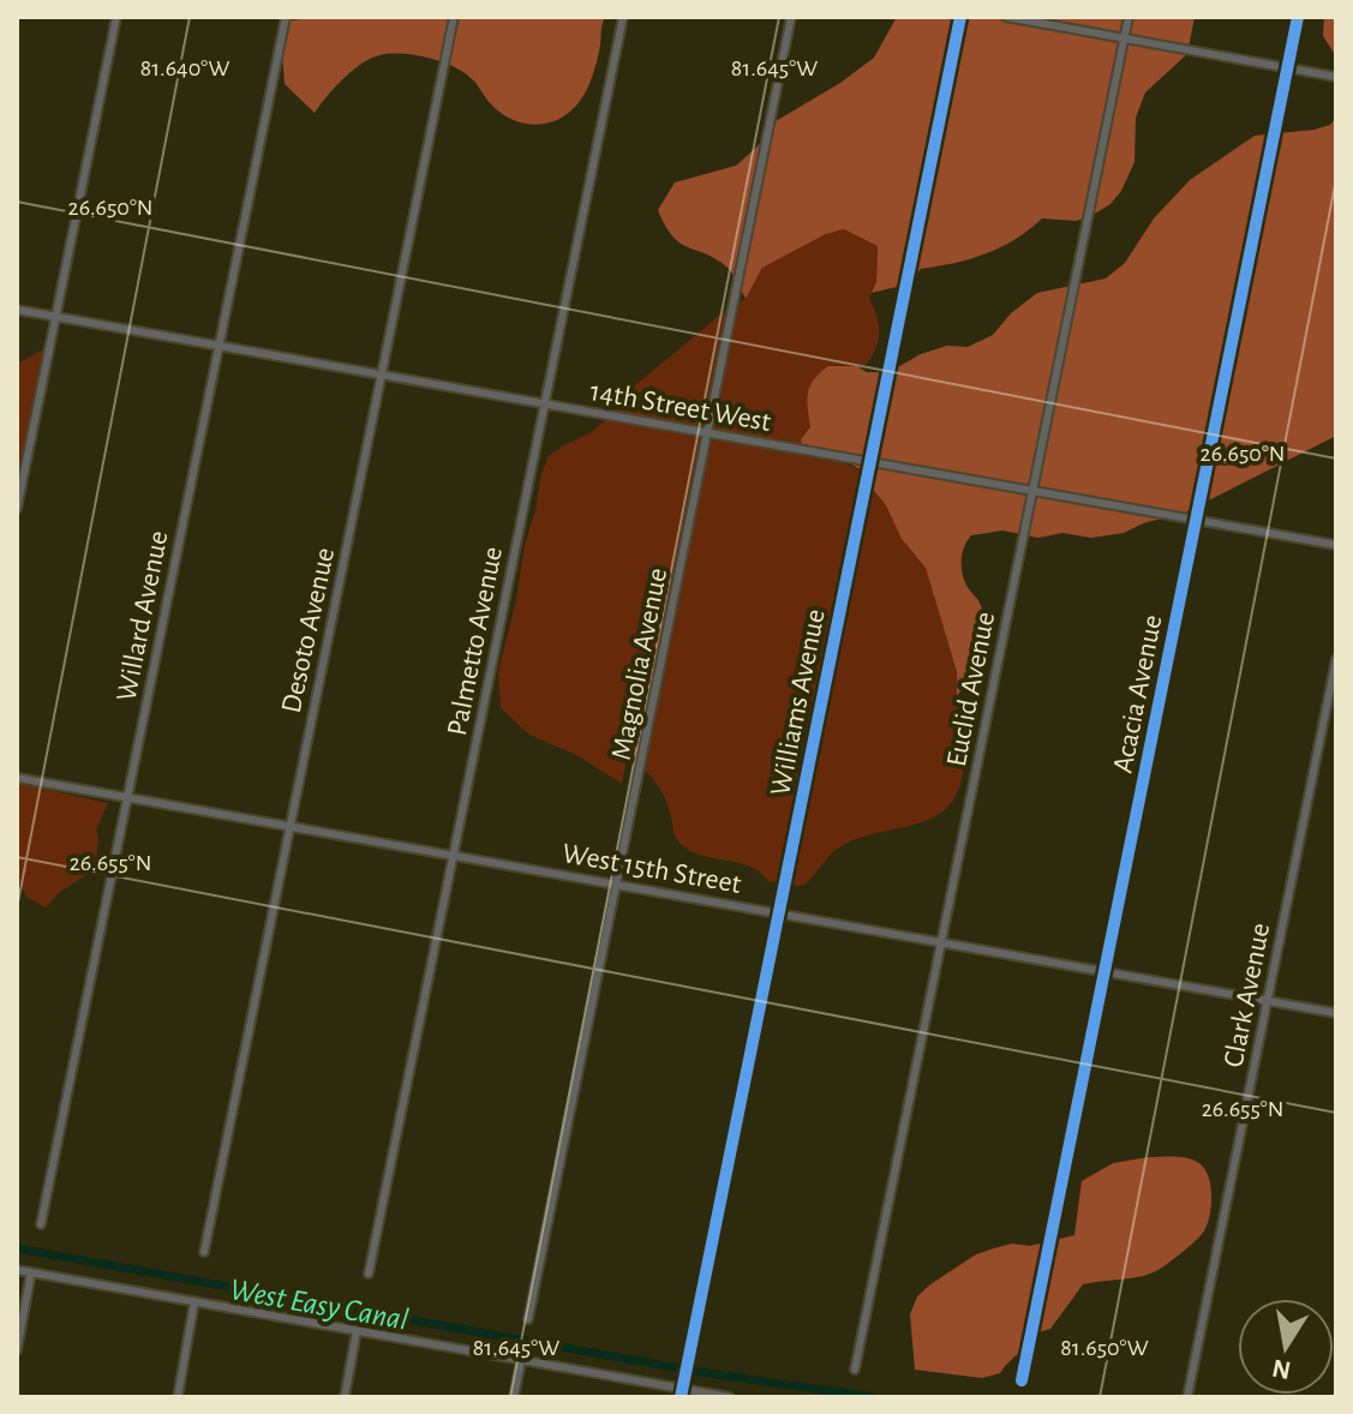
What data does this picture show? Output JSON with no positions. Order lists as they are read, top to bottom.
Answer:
{
  "streets": {
    "street": [
      "14th Street West",
      "Willard Avenue",
      "Desoto Avenue",
      "Palmetto Avenue",
      "Magnolia Avenue",
      "Euclid Avenue",
      "Acacia Avenue",
      "Williams Avenue",
      "West 15th Street",
      "Clark Avenue"
    ]
  },
  "crossings": [
    ["14th Street West", "Willard Avenue"],
    ["14th Street West", "Desoto Avenue"],
    ["14th Street West", "Palmetto Avenue"],
    ["14th Street West", "Magnolia Avenue"],
    ["14th Street West", "Euclid Avenue"],
    ["14th Street West", "Acacia Avenue"],
    ["14th Street West", "Williams Avenue"],
    ["Willard Avenue", "West 15th Street"],
    ["Desoto Avenue", "West 15th Street"],
    ["Palmetto Avenue", "West 15th Street"],
    ["Magnolia Avenue", "West 15th Street"],
    ["Euclid Avenue", "West 15th Street"],
    ["Acacia Avenue", "West 15th Street"],
    ["Williams Avenue", "West 15th Street"],
    ["West 15th Street", "Clark Avenue"]
  ],
  "water": ["West Easy Canal"],
  "north": "bottom",
  "coordinates": [
    "81.640°W",
    "81.645°W",
    "26.650°N",
    "26.655°N",
    "81.650°W"
  ]
}
